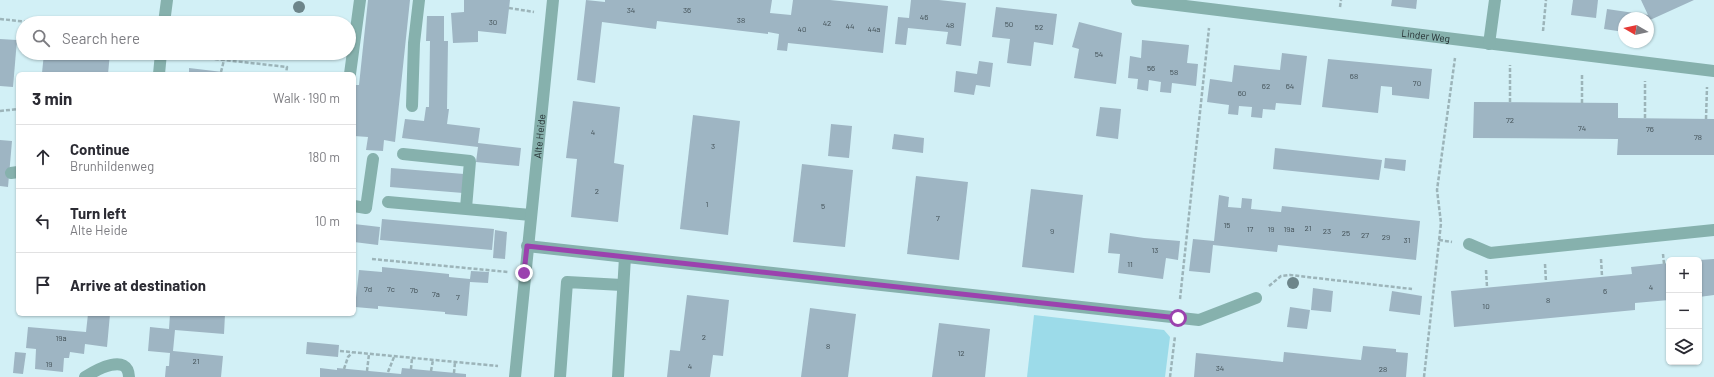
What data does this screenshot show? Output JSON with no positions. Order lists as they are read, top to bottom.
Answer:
{
  "streets": {
    "street": ["Linder Weg", "Alte Heide"]
  },
  "house_numbers": [
    "34",
    "36",
    "46",
    "38",
    "30",
    "42",
    "50",
    "48",
    "44",
    "52",
    "40",
    "44a",
    "54",
    "56",
    "58",
    "68",
    "70",
    "62",
    "64",
    "60",
    "72",
    "74",
    "76",
    "4",
    "78",
    "3",
    "2",
    "1",
    "5",
    "7",
    "15",
    "21",
    "17",
    "19",
    "19a",
    "9",
    "23",
    "25",
    "27",
    "29",
    "31",
    "13",
    "11",
    "4",
    "7d",
    "7c",
    "7b",
    "6",
    "7a",
    "7",
    "8",
    "10",
    "2",
    "19a",
    "8",
    "12",
    "21",
    "19",
    "4",
    "34",
    "28"
  ],
  "north": "left",
  "page": {
    "search": "Search here",
    "heading": ["3 min", "Walk · 190 m"],
    "list": [
      ["Continue", "Brunhildenweg", "180 m"],
      ["Turn left", "Alte Heide", "10 m"],
      "Arrive at destination"
    ],
    "map_buttons": ["+", "−"]
  }
}
